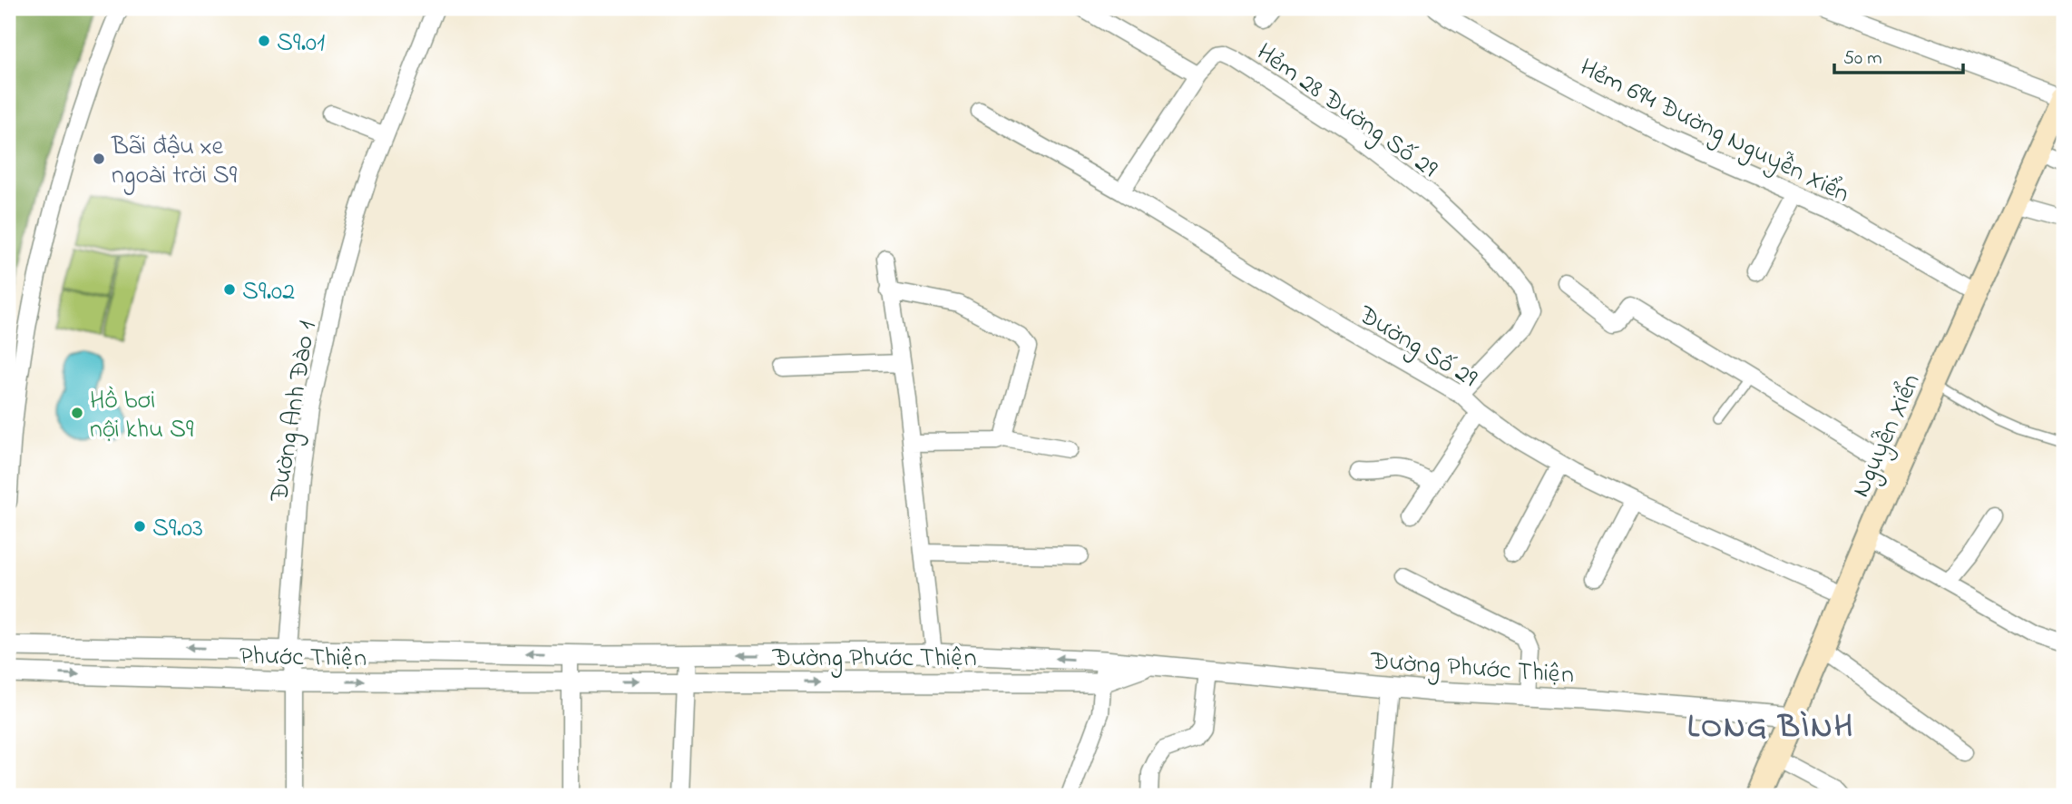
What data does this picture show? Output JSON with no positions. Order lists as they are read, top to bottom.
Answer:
{
  "streets": {
    "main road": ["Nguyễn Xiển"],
    "street": [
      "Hẻm 28 Đường Số 29",
      "Hẻm 694 Đường Nguyễn Xiển",
      "Đường Số 29",
      "Đường Anh Đào 1",
      "Phước Thiện",
      "Đường Phước Thiện"
    ]
  },
  "crossings": [
    ["Hẻm 28 Đường Số 29", "Đường Số 29"],
    ["Hẻm 694 Đường Nguyễn Xiển", "Nguyễn Xiển"],
    ["Đường Số 29", "Nguyễn Xiển"],
    ["Đường Anh Đào 1", "Phước Thiện"],
    ["Nguyễn Xiển", "Đường Phước Thiện"],
    ["Phước Thiện", "Đường Phước Thiện"]
  ],
  "districts": ["LONG BÌNH"],
  "places": [
    "S9.01",
    "Bãi đậu xe ngoài trời S9",
    "S9.02",
    "Hồ bơi nội khu S9",
    "S9.03"
  ],
  "scale_bar": "50 m"
}
